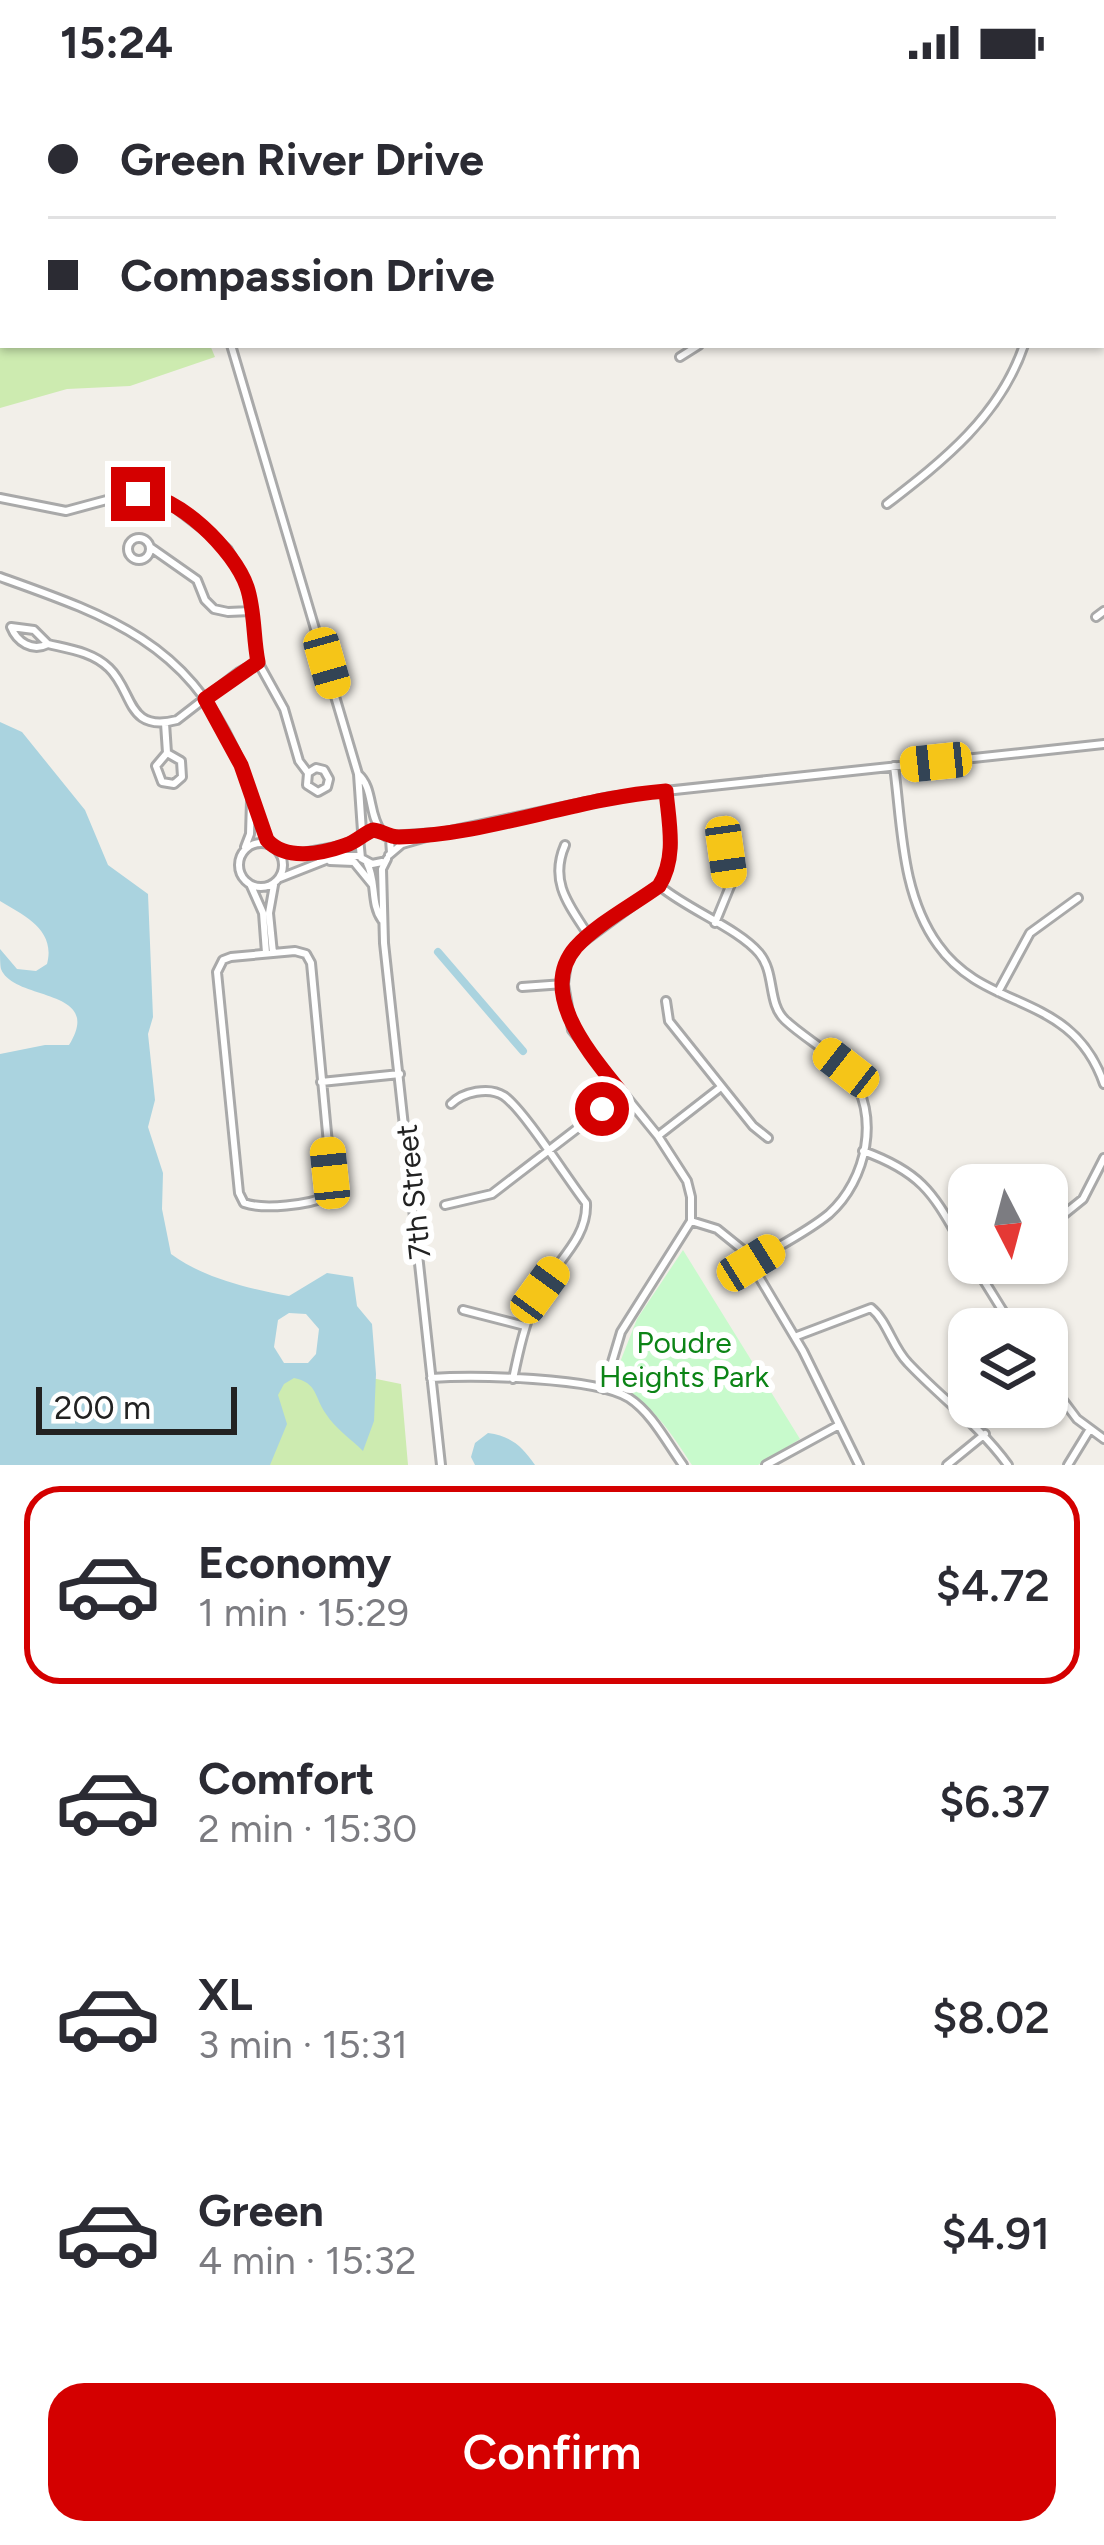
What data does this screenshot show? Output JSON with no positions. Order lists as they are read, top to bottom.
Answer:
{
  "streets": {
    "street": ["7th Street"]
  },
  "parks": ["Poudre Heights Park"],
  "scale_bar": "200 m",
  "north": "bottom",
  "page": {
    "status": "15:24",
    "banner": ["Green River Drive", "Compassion Drive"],
    "scale": "200 m",
    "list": [
      {
        "name": "Economy",
        "note": "1 min · 15:29",
        "value": "$4.72"
      },
      {
        "name": "Comfort",
        "note": "2 min · 15:30",
        "value": "$6.37"
      },
      {
        "name": "XL",
        "note": "3 min · 15:31",
        "value": "$8.02"
      },
      {
        "name": "Green",
        "note": "4 min · 15:32",
        "value": "$4.91"
      }
    ],
    "buttons": "Confirm"
  }
}
